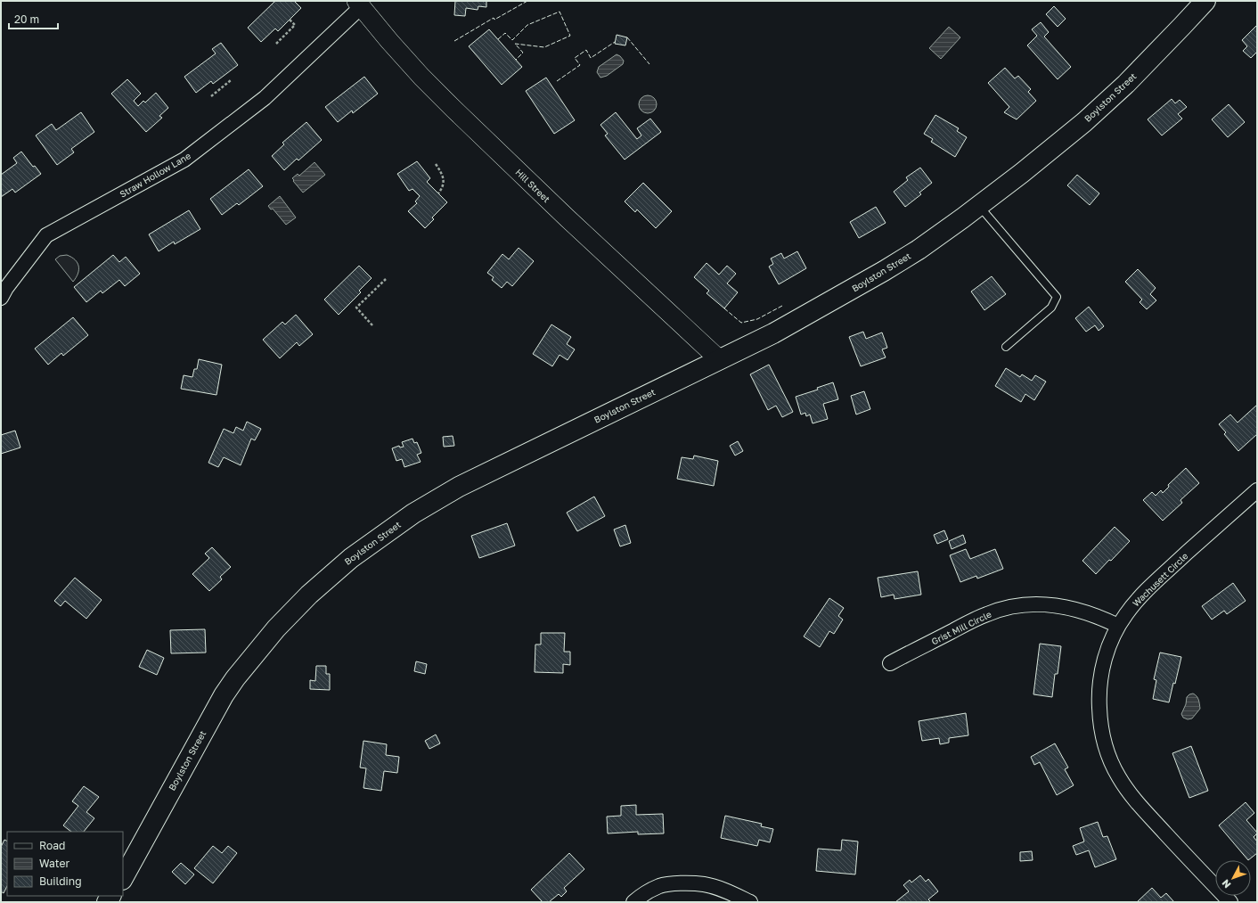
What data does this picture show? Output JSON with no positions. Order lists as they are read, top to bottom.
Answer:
{
  "streets": {
    "main road": ["Boylston Street"],
    "street": [
      "Straw Hollow Lane",
      "Hill Street",
      "Wachusett Circle",
      "Grist Mill Circle"
    ]
  },
  "crossings": [
    ["Boylston Street", "Hill Street"],
    ["Straw Hollow Lane", "Hill Street"],
    ["Wachusett Circle", "Grist Mill Circle"]
  ],
  "legend": ["Road", "Water", "Building"],
  "scale_bar": "20 m",
  "north": "bottom left"
}
